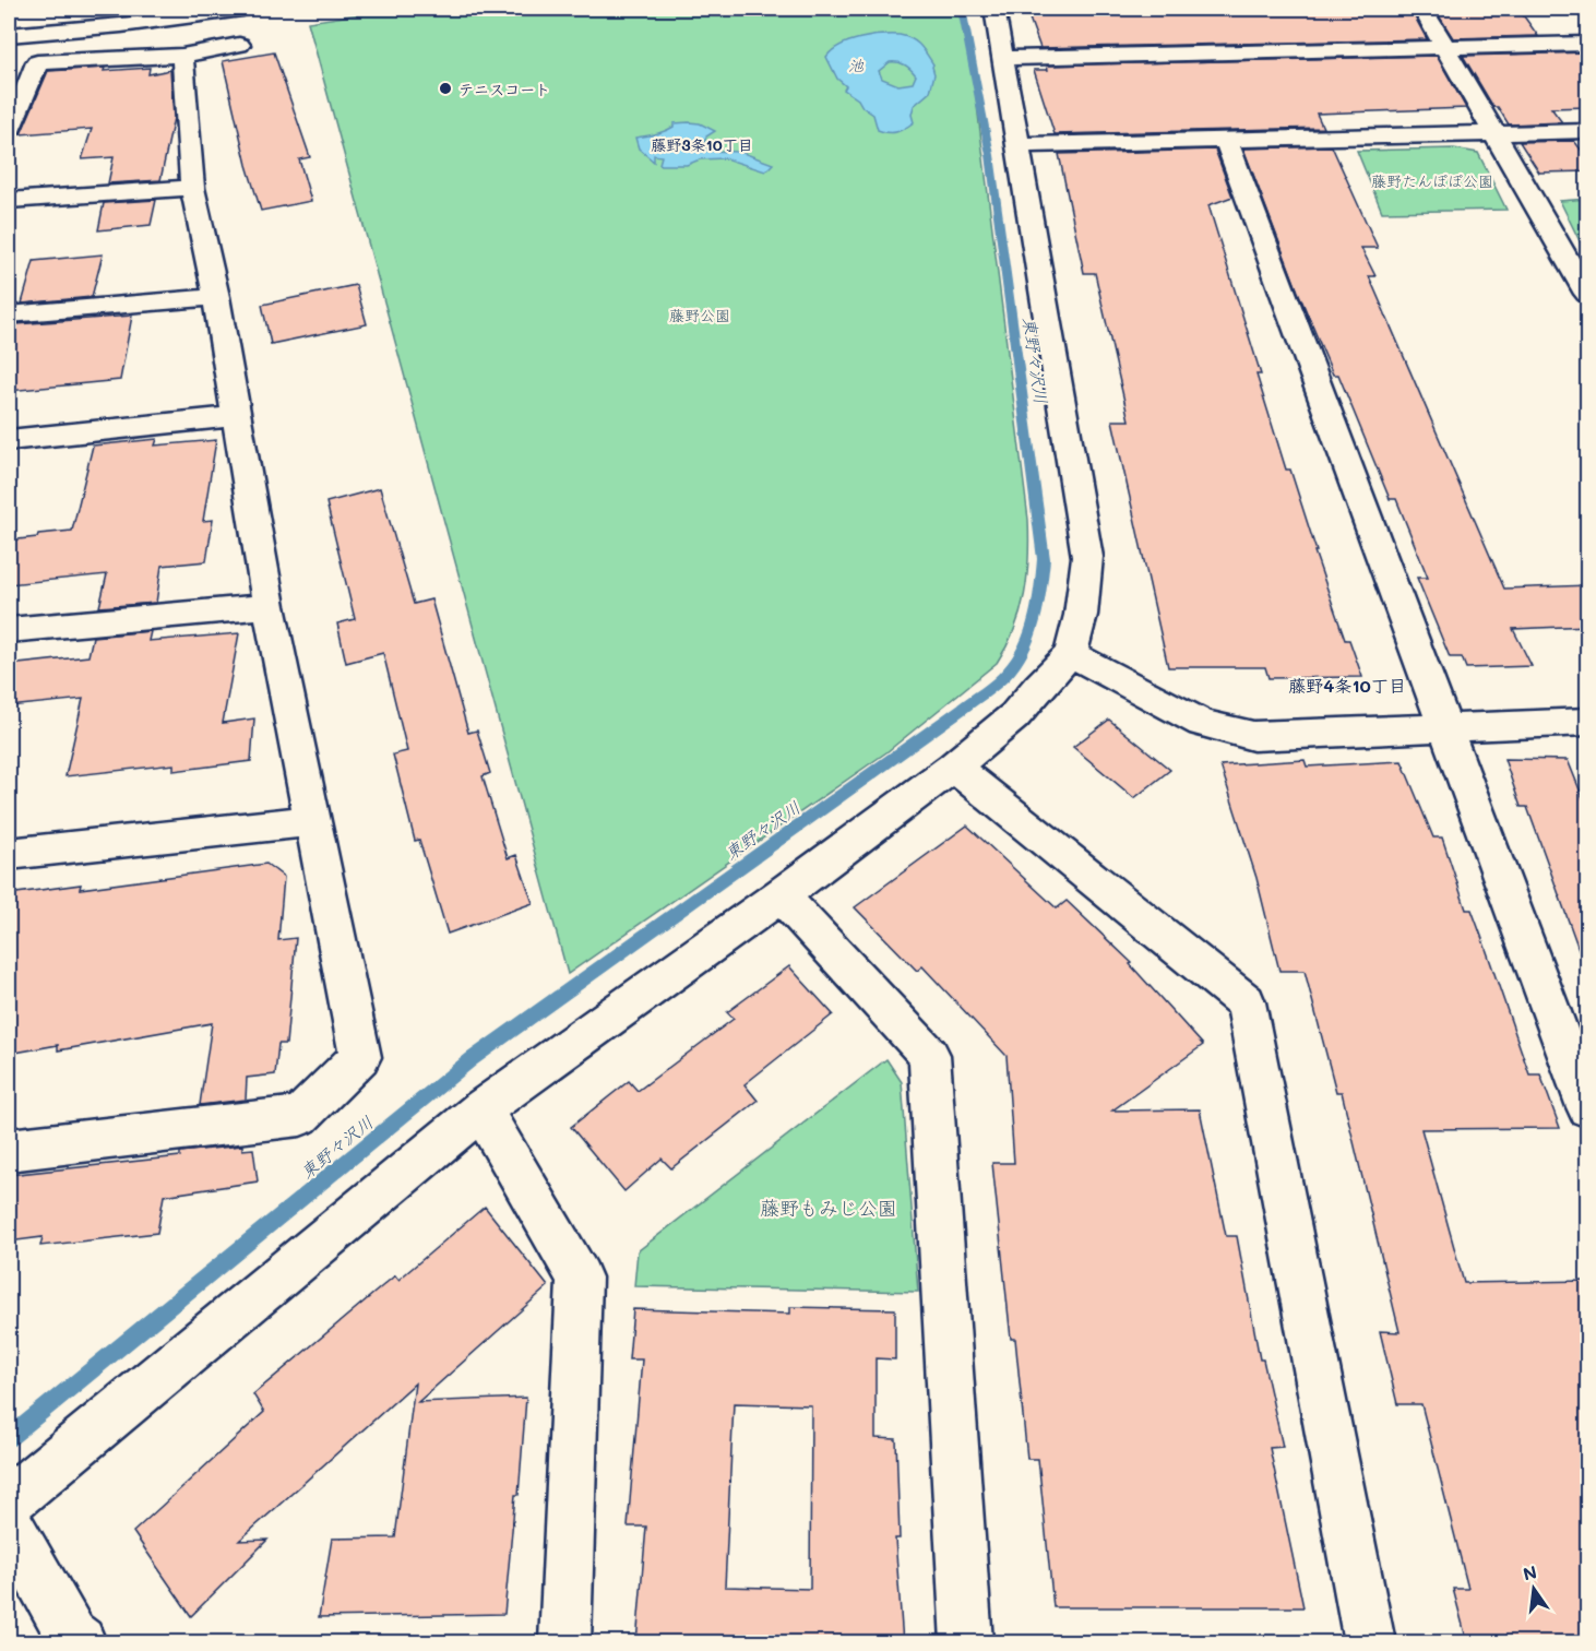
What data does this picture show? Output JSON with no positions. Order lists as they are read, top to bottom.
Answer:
{
  "districts": ["藤野3条10丁目", "藤野4条10丁目"],
  "water": ["池", "東野々沢川"],
  "parks": ["藤野たんぽぽ公園", "藤野公園", "藤野もみじ公園"],
  "places": ["テニスコート"],
  "north": "top"
}
